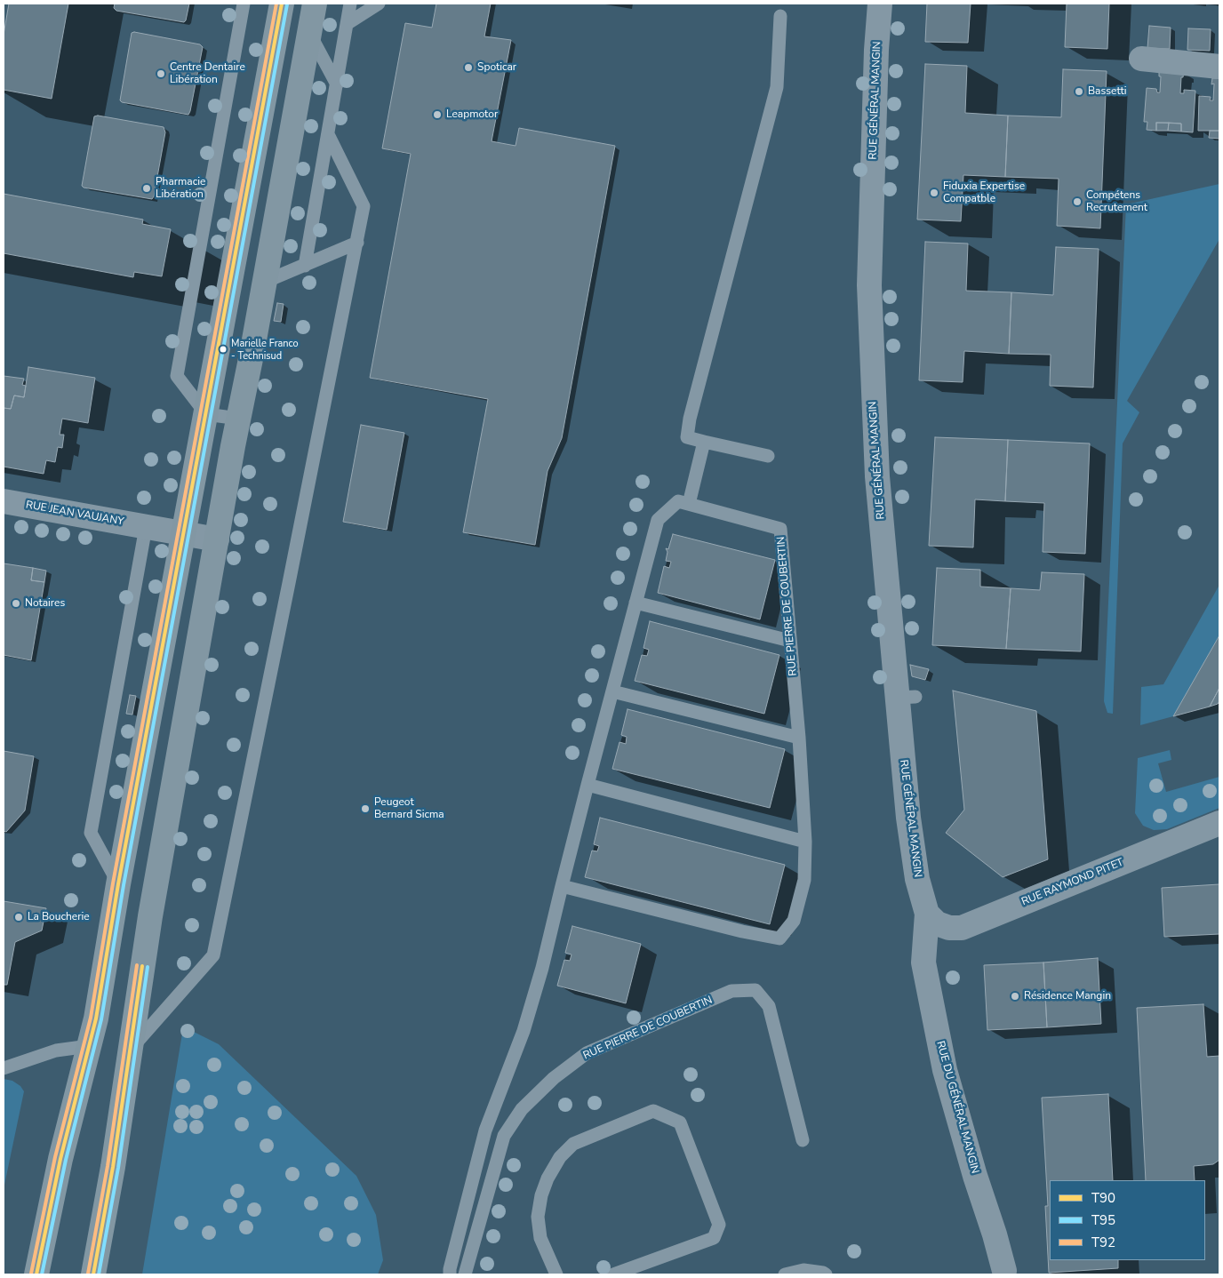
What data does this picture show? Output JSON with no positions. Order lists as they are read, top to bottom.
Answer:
{
  "streets": {
    "street": [
      "RUE GÉNÉRAL MANGIN",
      "RUE JEAN VAUJANY",
      "RUE RAYMOND PITET",
      "RUE DU GÉNÉRAL MANGIN"
    ],
    "lane": ["RUE PIERRE DE COUBERTIN"]
  },
  "crossings": [
    ["RUE GÉNÉRAL MANGIN", "RUE RAYMOND PITET"],
    ["RUE GÉNÉRAL MANGIN", "RUE DU GÉNÉRAL MANGIN"],
    ["RUE RAYMOND PITET", "RUE DU GÉNÉRAL MANGIN"]
  ],
  "places": [
    "Spoticar",
    "Centre Dentaire Libération",
    "Bassetti",
    "Leapmotor",
    "Pharmacie Libération",
    "Fiduxia Expertise Compatble",
    "Compétens Recrutement",
    "Marielle Franco - Technisud",
    "Notaires",
    "Peugeot Bernard Sicma",
    "La Boucherie",
    "Résidence Mangin"
  ],
  "lines": ["transit line T90", "transit line T92", "transit line T95"],
  "legend": ["T90", "T95", "T92"]
}
